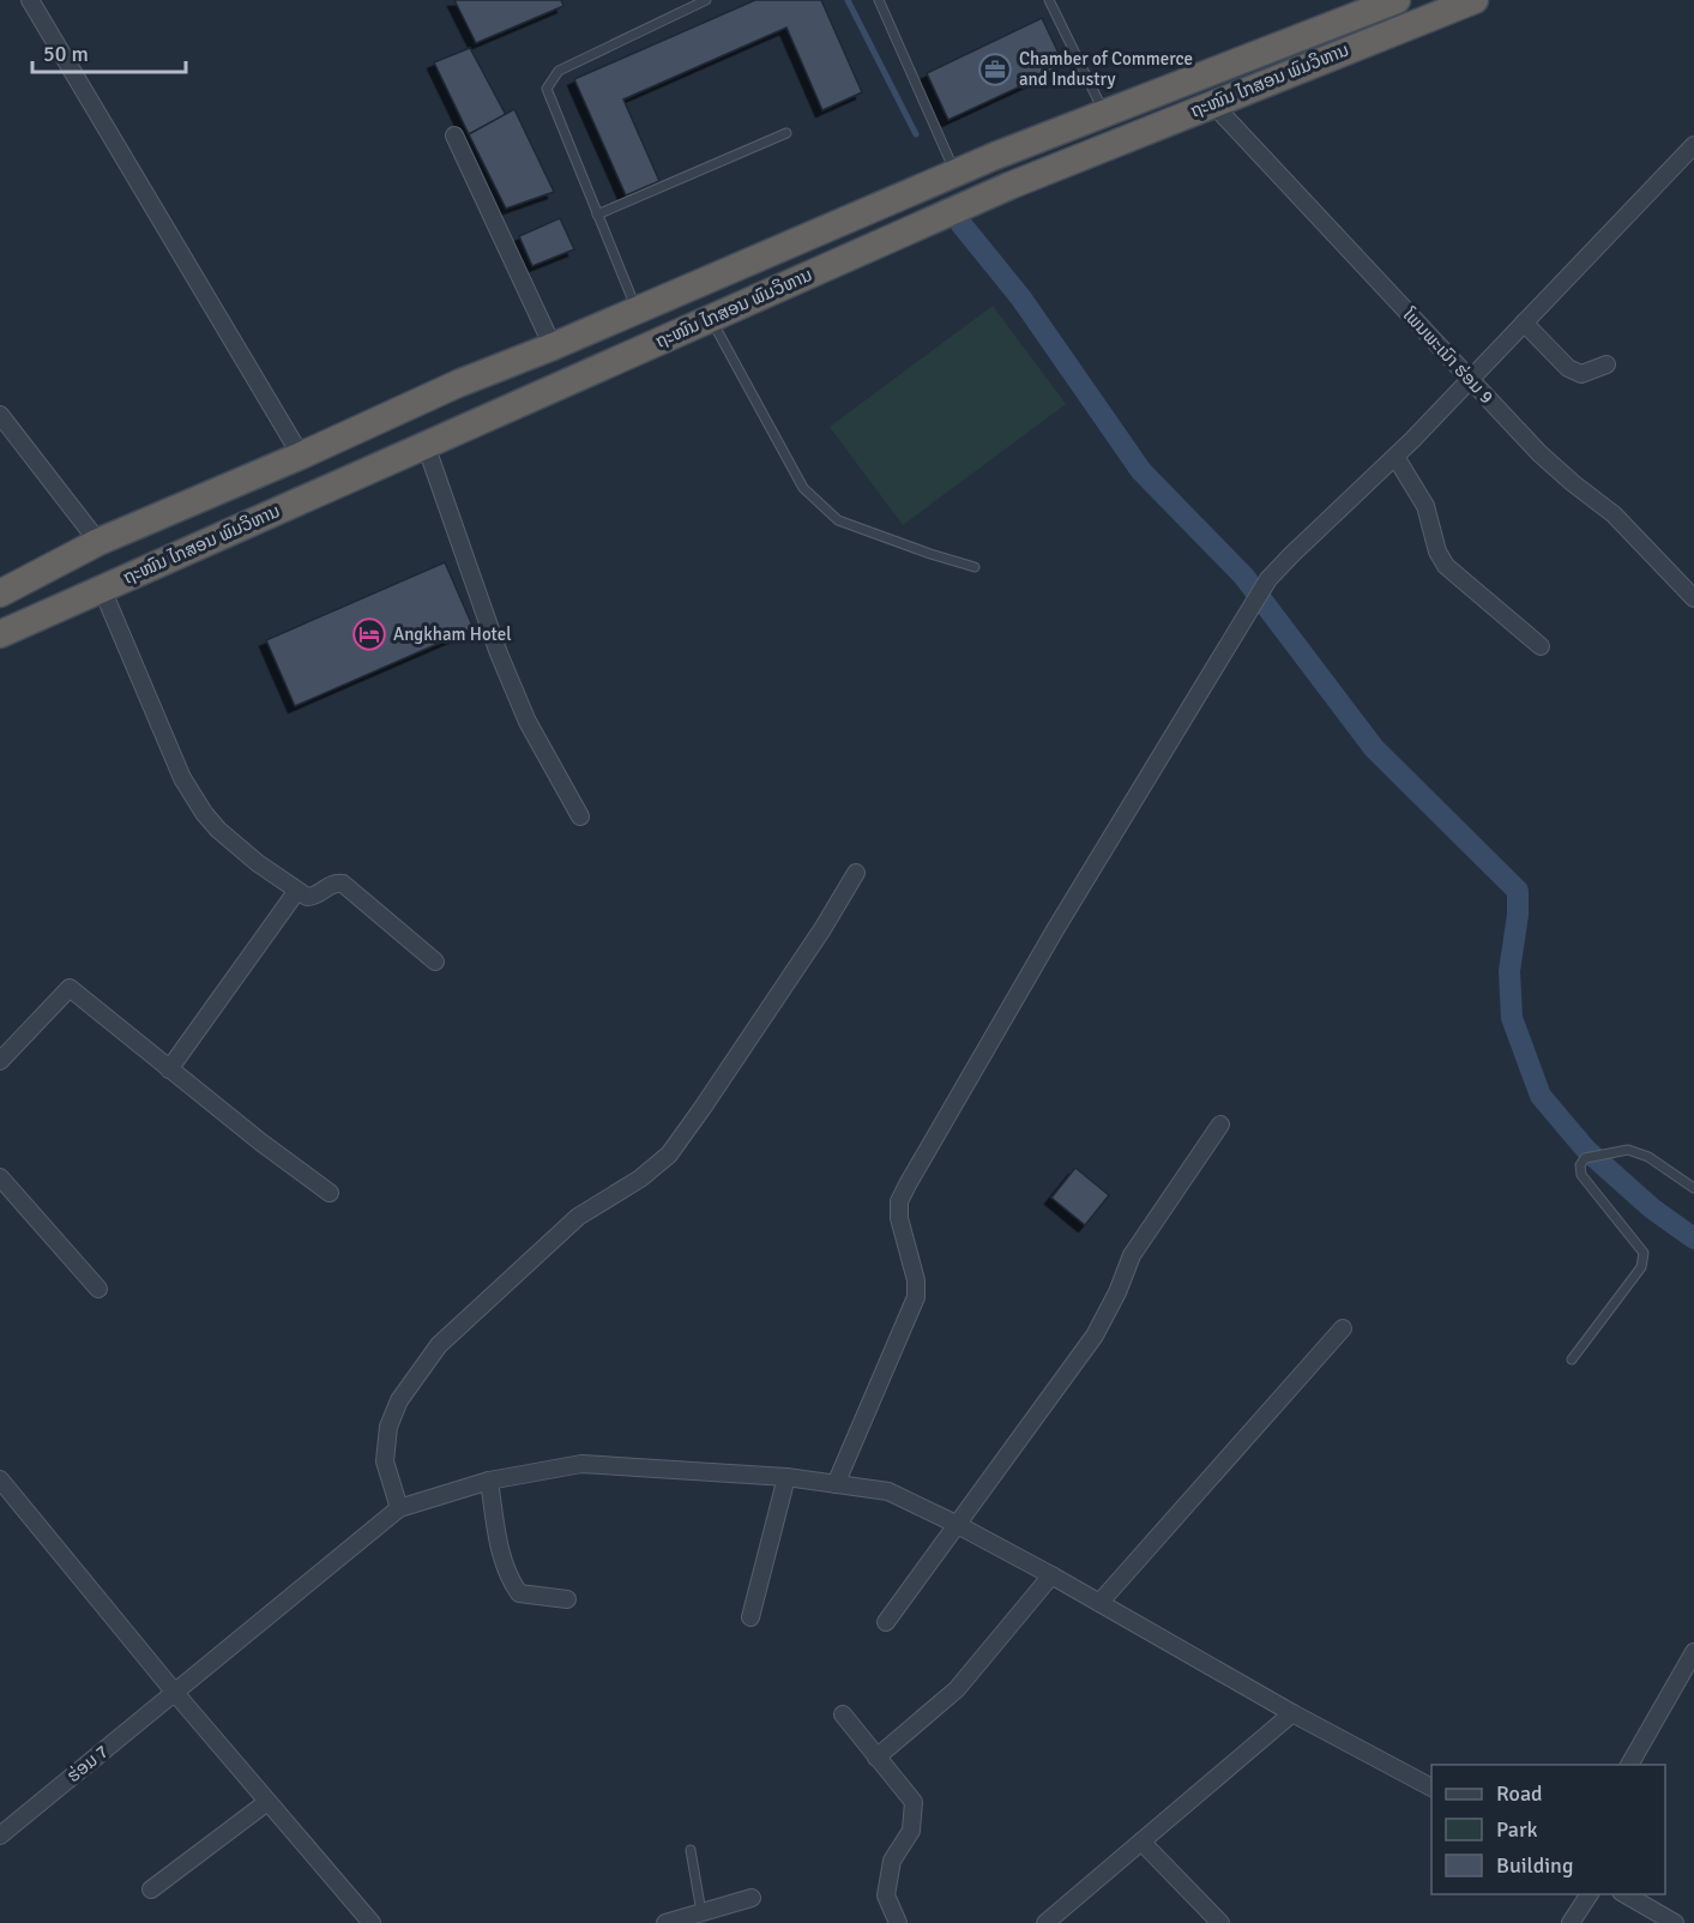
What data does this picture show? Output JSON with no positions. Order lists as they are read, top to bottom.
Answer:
{
  "streets": {
    "highway": ["ຖະໜົນ ໄກສອນ ພົມວິຫານ"],
    "street": ["ໂພນພະເນົາ ຮ່ອມ 9", "ຮ່ອມ 7"]
  },
  "crossings": [
    ["ຖະໜົນ ໄກສອນ ພົມວິຫານ", "ໂພນພະເນົາ ຮ່ອມ 9"]
  ],
  "places": {
    "office": ["Chamber of Commerce and Industry"],
    "hotel": ["Angkham Hotel"]
  },
  "legend": ["Road", "Park", "Building"],
  "scale_bar": "50 m"
}
